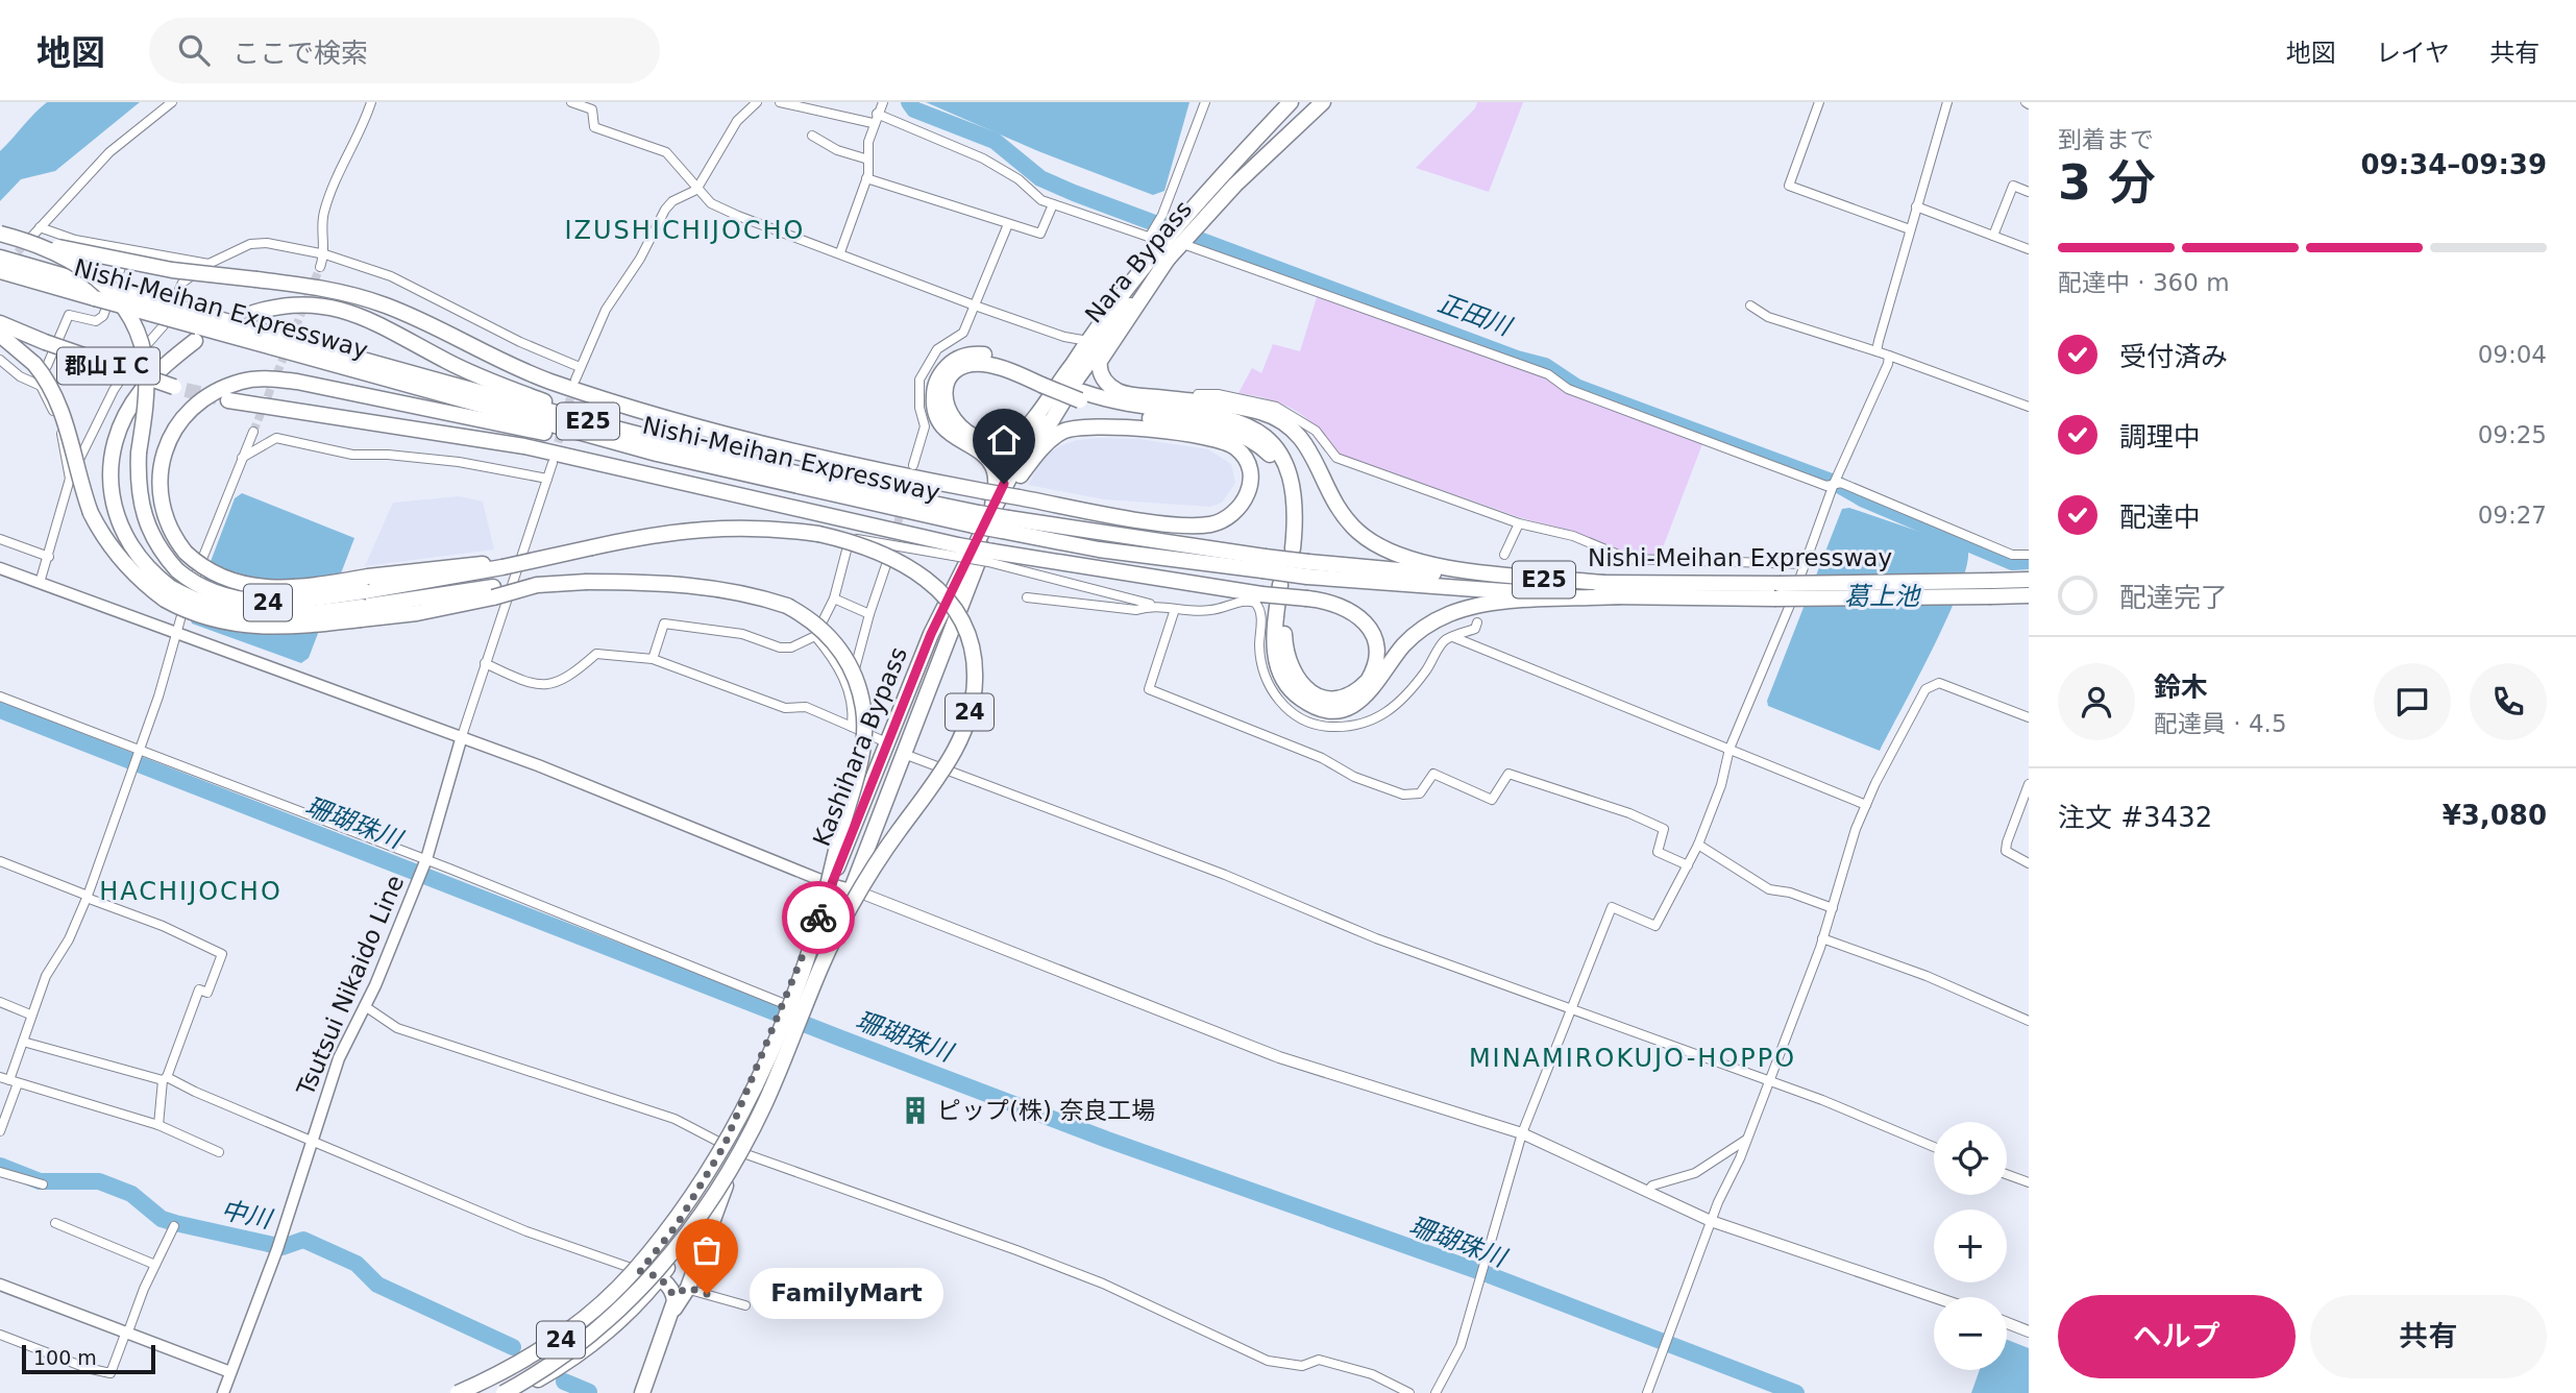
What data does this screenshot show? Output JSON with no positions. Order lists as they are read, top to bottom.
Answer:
{
  "streets": {
    "highway": [
      "Nara Bypass",
      "Nishi-Meihan Expressway",
      "郡山ＩＣ",
      "E25",
      "24",
      "Kashihara Bypass"
    ],
    "main road": ["Tsutsui Nikaido Line"]
  },
  "crossings": [
    ["Nara Bypass", "Kashihara Bypass"],
    ["24", "Kashihara Bypass"]
  ],
  "districts": ["IZUSHICHIJOCHO", "HACHIJOCHO", "MINAMIROKUJO-HOPPO"],
  "water": [
    "正田川",
    "葛上池",
    "珊瑚珠川",
    "中川"
  ],
  "places": {
    "building": ["ピップ(株) 奈良工場"],
    "other": ["FamilyMart"]
  },
  "scale_bar": "100 m",
  "page": {
    "header": "地図",
    "search": "ここで検索",
    "nav": ["地図", "レイヤ", "共有"],
    "heading": ["3 分", "到着まで", "09:34–09:39"],
    "panel": [
      "鈴木",
      "配達員 · 4.5",
      "注文 #3432",
      "¥3,080"
    ],
    "bar": "配達中 · 360 m",
    "list": [
      ["受付済み", "09:04"],
      ["調理中", "09:25"],
      ["配達中", "09:27"],
      "配達完了"
    ],
    "map_buttons": ["+", "−"],
    "bubble": "FamilyMart",
    "buttons": ["ヘルプ", "共有"],
    "scale": "100 m"
  }
}
